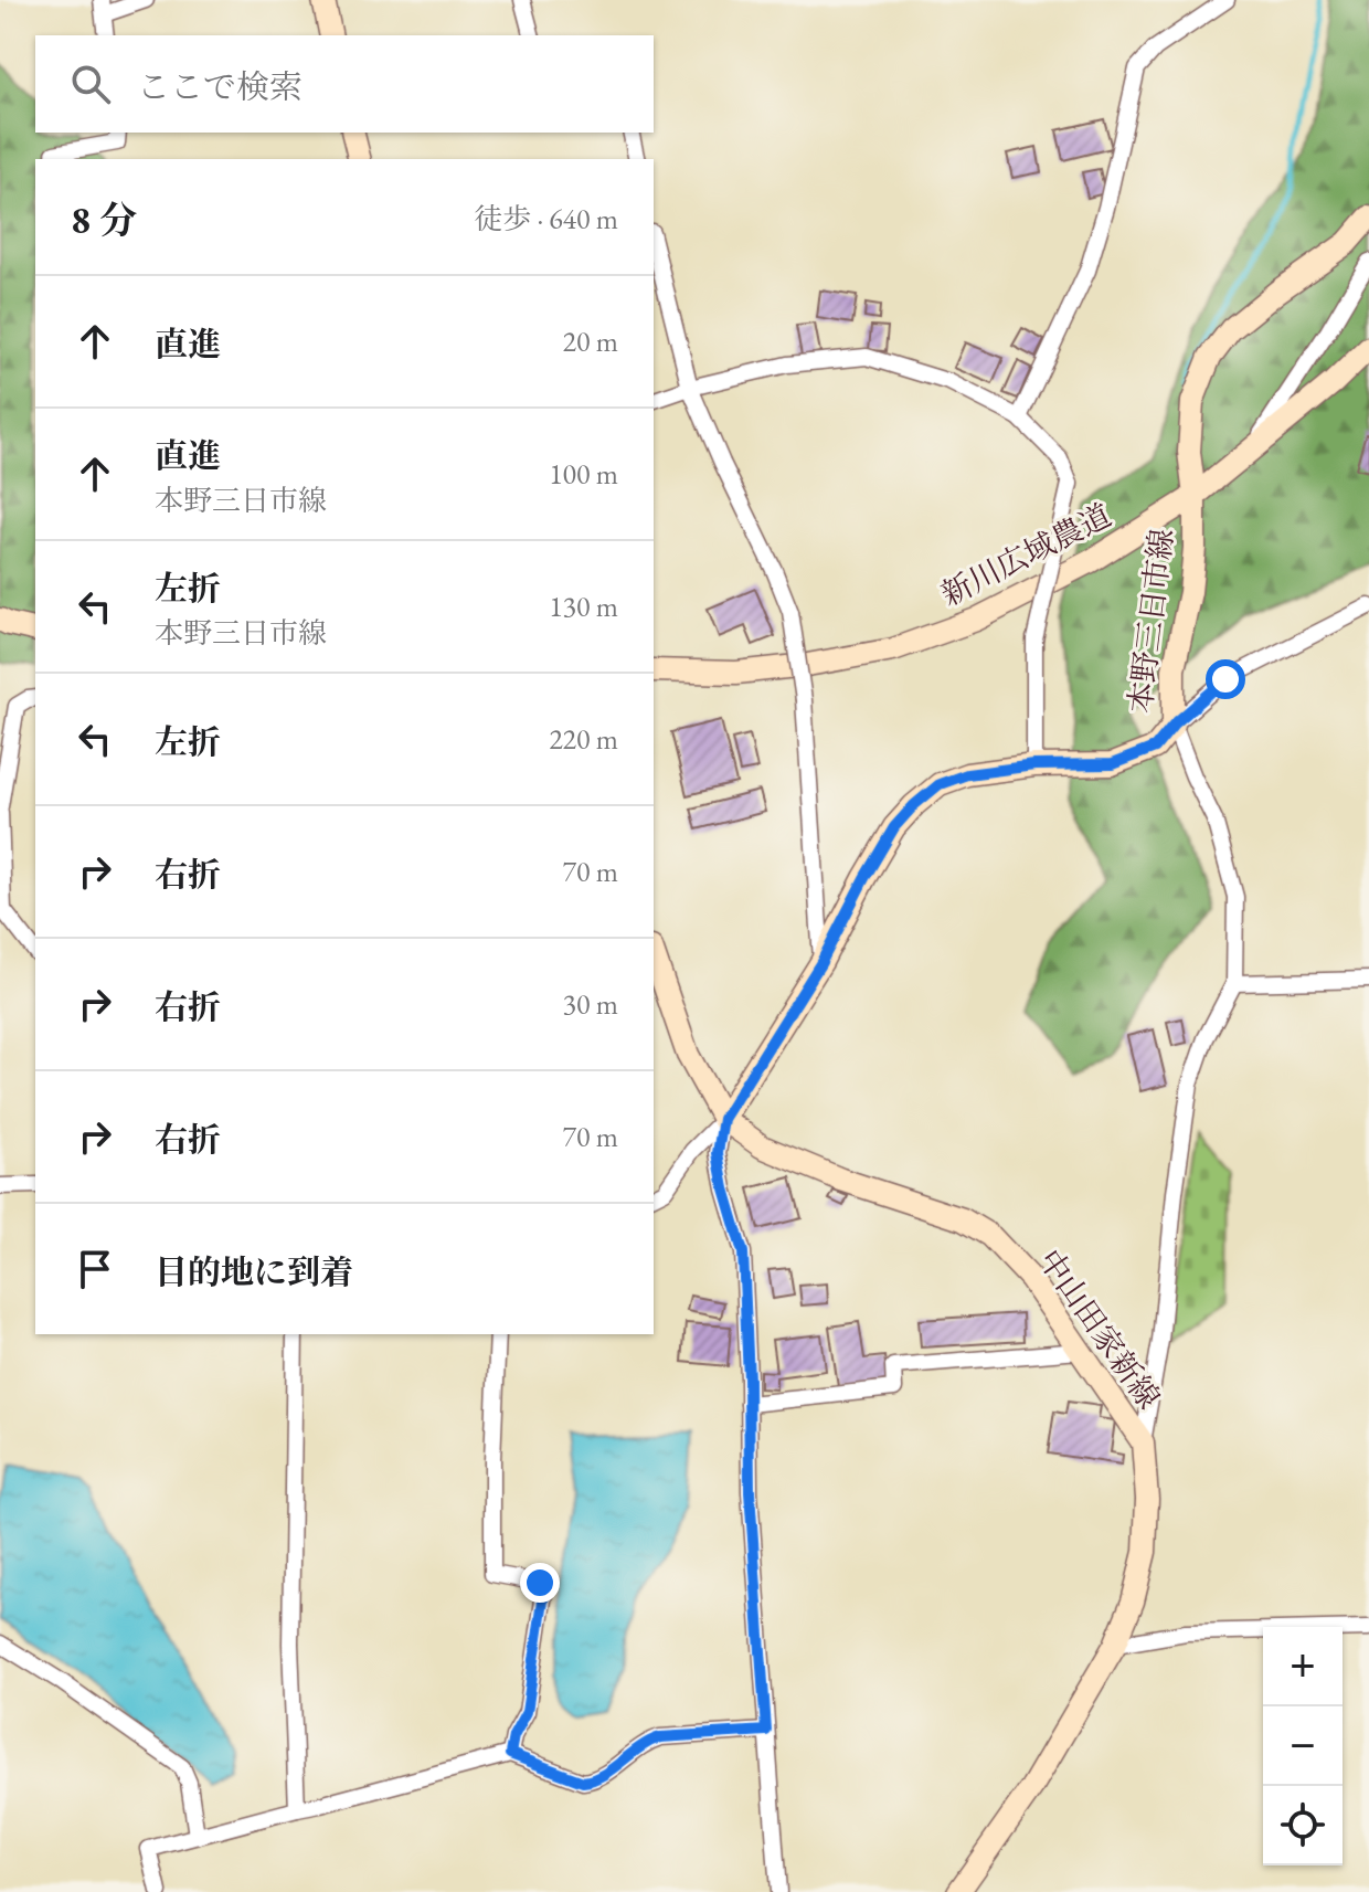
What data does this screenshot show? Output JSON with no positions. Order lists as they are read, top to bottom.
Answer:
{
  "streets": {
    "main road": ["新川広域農道", "本野三日市線", "中山田家新線"]
  },
  "crossings": [
    ["新川広域農道", "本野三日市線"],
    ["本野三日市線", "中山田家新線"]
  ],
  "page": {
    "search": "ここで検索",
    "heading": ["8 分", "徒歩 · 640 m"],
    "list": [
      ["直進", "20 m"],
      ["直進", "本野三日市線", "100 m"],
      ["左折", "本野三日市線", "130 m"],
      ["左折", "220 m"],
      ["右折", "70 m"],
      ["右折", "30 m"],
      ["右折", "70 m"],
      "目的地に到着"
    ],
    "map_buttons": ["+", "−"]
  }
}
